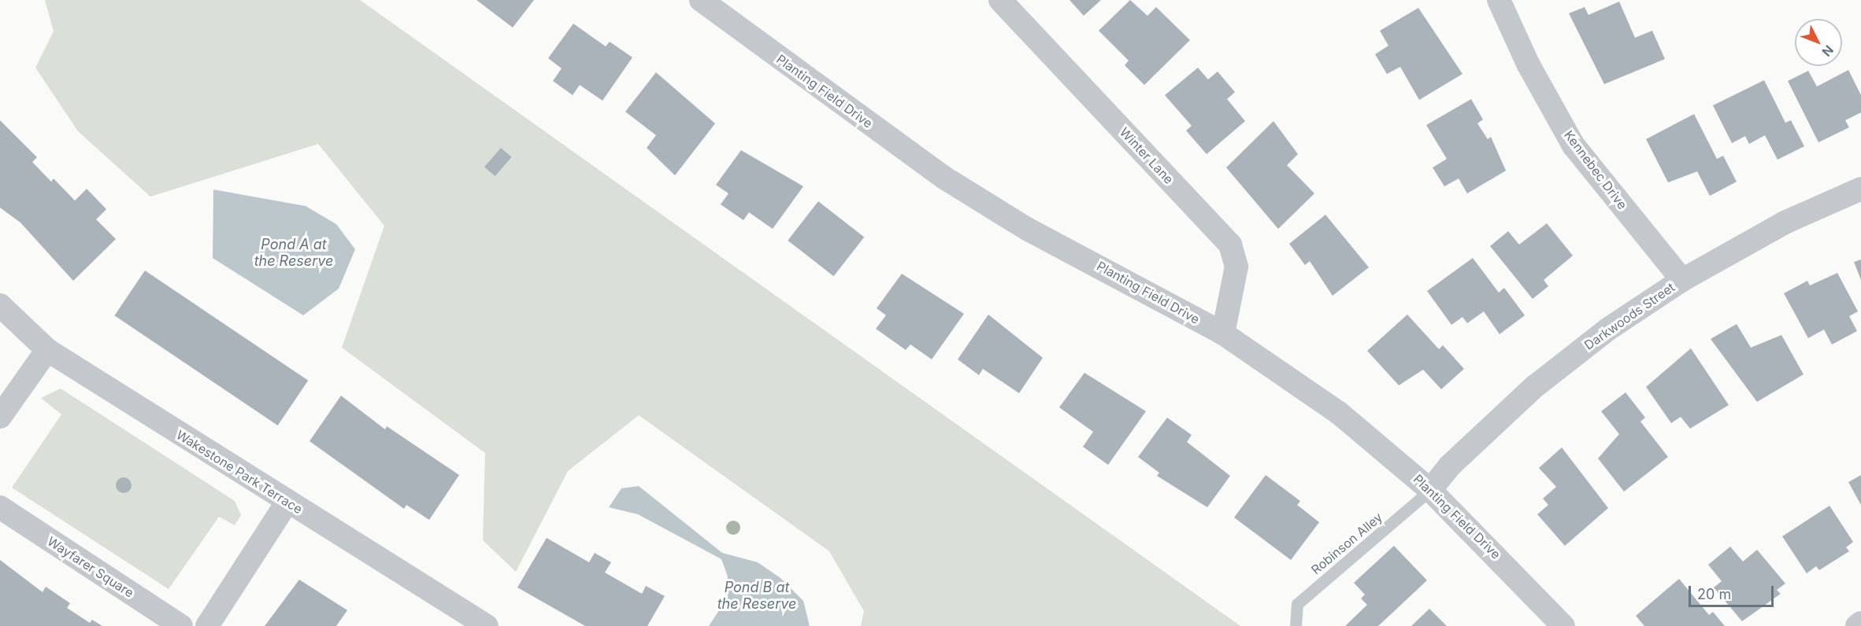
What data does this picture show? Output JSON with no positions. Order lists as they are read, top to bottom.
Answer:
{
  "streets": {
    "street": [
      "Planting Field Drive",
      "Winter Lane",
      "Kennebec Drive",
      "Darkwoods Street",
      "Wakestone Park Terrace",
      "Wayfarer Square"
    ],
    "lane": ["Robinson Alley"]
  },
  "crossings": [
    ["Planting Field Drive", "Winter Lane"],
    ["Planting Field Drive", "Darkwoods Street"],
    ["Planting Field Drive", "Robinson Alley"],
    ["Kennebec Drive", "Darkwoods Street"],
    ["Darkwoods Street", "Robinson Alley"]
  ],
  "water": ["Pond A at the Reserve", "Pond B at the Reserve"],
  "scale_bar": "20 m",
  "north": "bottom right"
}
